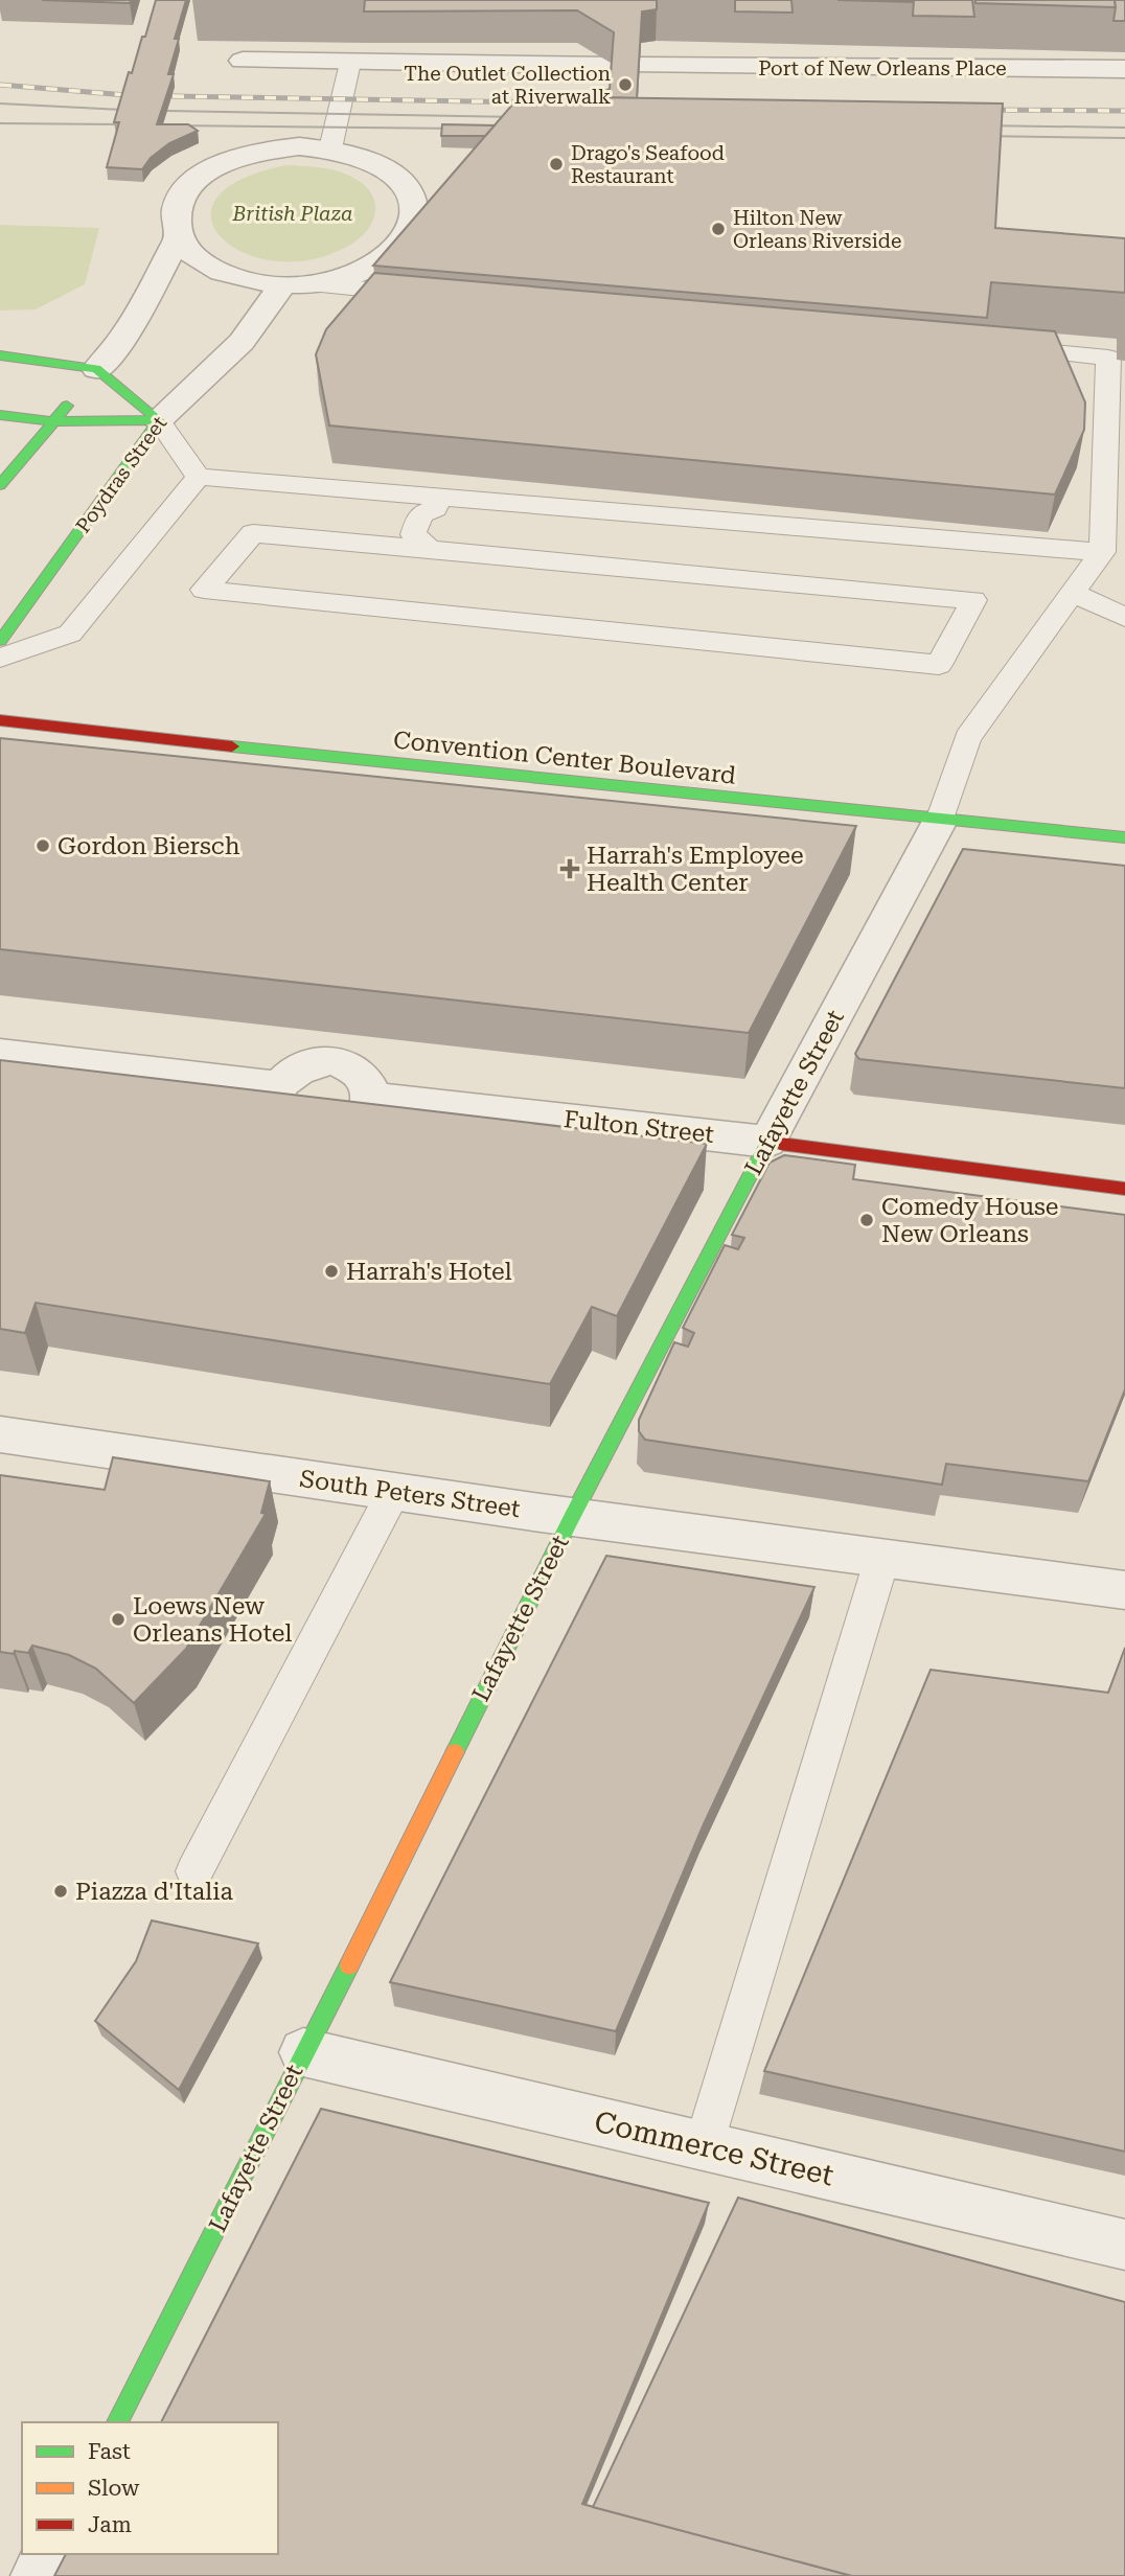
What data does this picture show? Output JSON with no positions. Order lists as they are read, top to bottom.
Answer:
{
  "streets": {
    "street": [
      "Port of New Orleans Place",
      "Poydras Street",
      "Convention Center Boulevard",
      "Lafayette Street",
      "Fulton Street",
      "South Peters Street",
      "Commerce Street"
    ]
  },
  "crossings": [
    ["Convention Center Boulevard", "Lafayette Street"],
    ["Lafayette Street", "Fulton Street"],
    ["Lafayette Street", "South Peters Street"],
    ["Lafayette Street", "Commerce Street"]
  ],
  "parks": ["British Plaza"],
  "places": {
    "other": [
      "The Outlet Collection at Riverwalk",
      "Drago's Seafood Restaurant",
      "Hilton New Orleans Riverside",
      "Gordon Biersch",
      "Comedy House New Orleans",
      "Harrah's Hotel",
      "Loews New Orleans Hotel",
      "Piazza d'Italia"
    ],
    "health": ["Harrah's Employee Health Center"]
  },
  "legend": ["Fast", "Slow", "Jam"]
}
